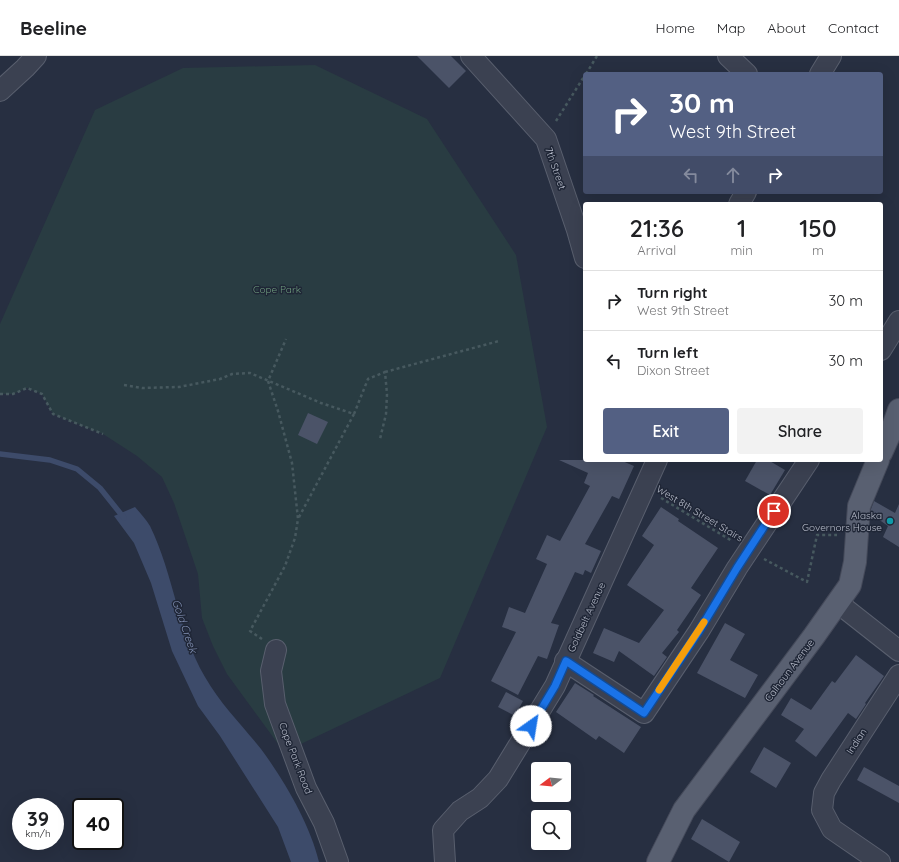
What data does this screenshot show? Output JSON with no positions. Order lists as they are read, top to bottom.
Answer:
{
  "streets": {
    "main road": ["Calhoun Avenue"],
    "street": [
      "7th Street",
      "Goldbelt Avenue",
      "Indian",
      "Cope Park Road"
    ],
    "path": ["West 8th Street Stairs"]
  },
  "crossings": [
    ["West 8th Street Stairs", "Goldbelt Avenue"],
    ["West 8th Street Stairs", "Calhoun Avenue"]
  ],
  "water": ["Gold Creek"],
  "parks": ["Cope Park"],
  "places": ["Alaska Governors House"],
  "north": "left",
  "page": {
    "header": "Beeline",
    "nav": [
      "Home",
      "Map",
      "About",
      "Contact"
    ],
    "turn": ["30 m", "West 9th Street"],
    "eta": [
      "21:36",
      "Arrival",
      "1",
      "min",
      "150",
      "m"
    ],
    "list": [
      {
        "name": "Turn right",
        "note": "West 9th Street",
        "value": "30 m"
      },
      {
        "name": "Turn left",
        "note": "Dixon Street",
        "value": "30 m"
      }
    ],
    "buttons": ["Exit", "Share"],
    "speed": "39 km/h",
    "limit": "40"
  }
}
